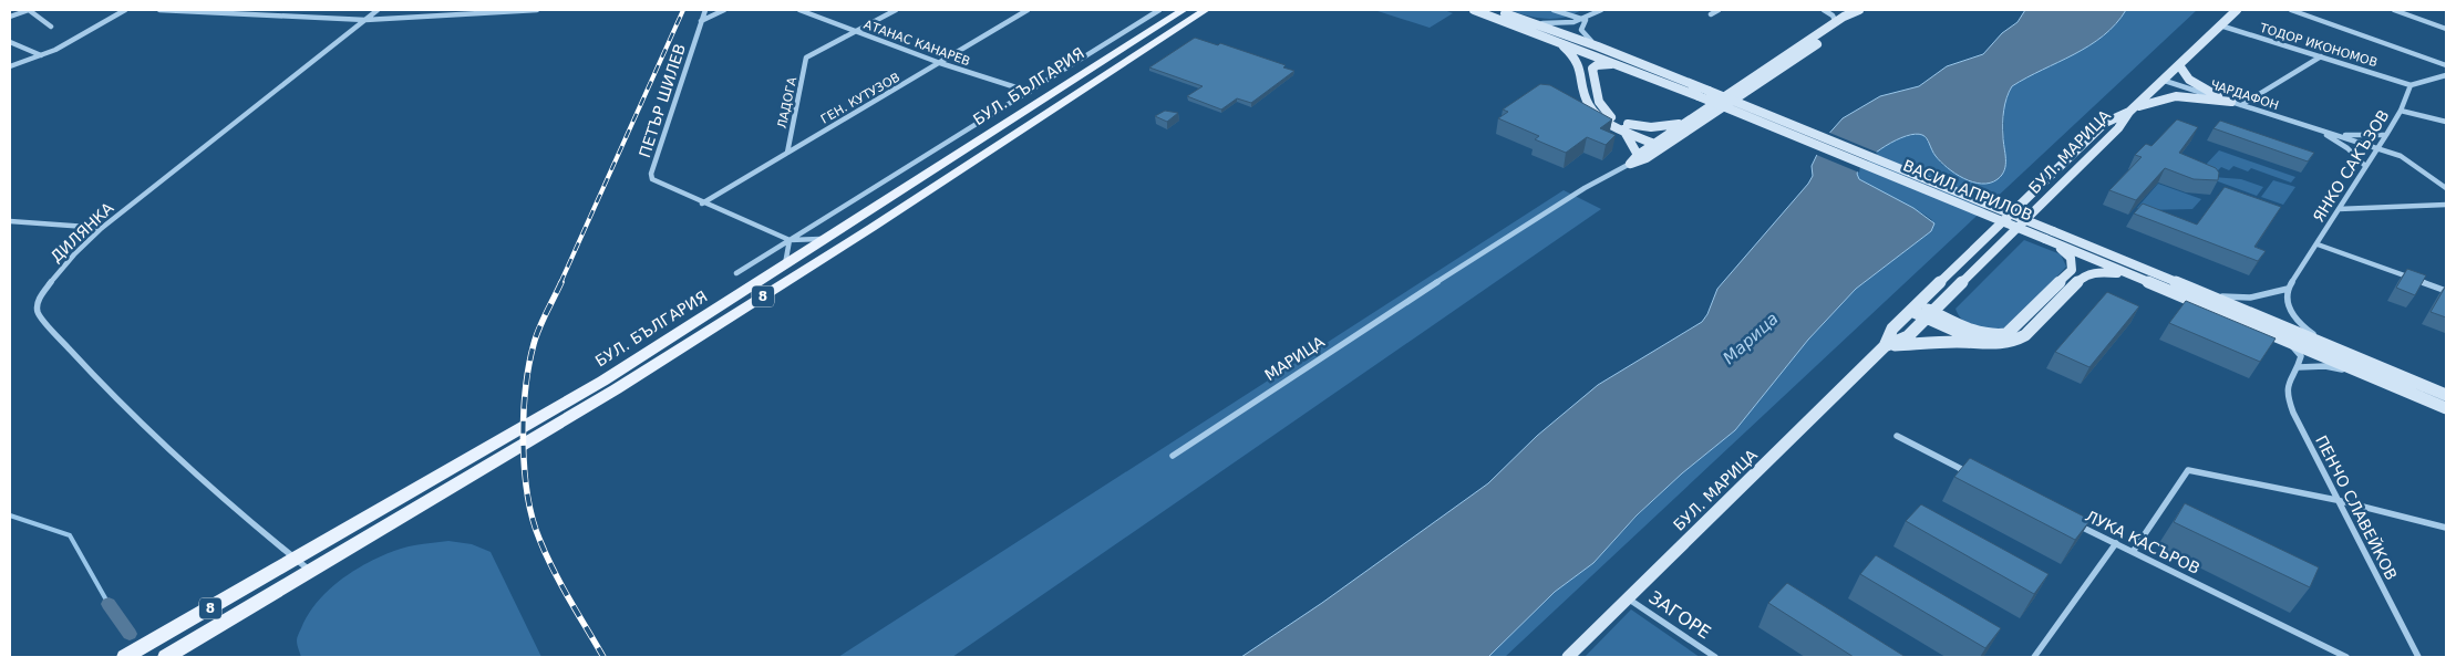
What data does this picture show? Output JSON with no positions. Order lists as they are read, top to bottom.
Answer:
{
  "streets": {
    "main road": [
      "БУЛ. БЪЛГАРИЯ",
      "БУЛ. МАРИЦА",
      "ВАСИЛ АПРИЛОВ",
      "8",
      "МАРИЦА"
    ],
    "street": [
      "АТАНАС КАНАРЕВ",
      "ТОДОР ИКОНОМОВ",
      "ЧАРДАФОН",
      "ГЕН. КУТУЗОВ",
      "ПЕТЪР ШИЛЕВ",
      "ЛАДОГА",
      "ЯНКО САКЪЗОВ",
      "ДИЛЯНКА",
      "ПЕНЧО СЛАВЕЙКОВ",
      "ЛУКА КАСЪРОВ",
      "ЗАГОРЕ"
    ]
  },
  "crossings": [
    ["АТАНАС КАНАРЕВ", "БУЛ. БЪЛГАРИЯ"],
    ["АТАНАС КАНАРЕВ", "ГЕН. КУТУЗОВ"],
    ["АТАНАС КАНАРЕВ", "ЛАДОГА"],
    ["ТОДОР ИКОНОМОВ", "БУЛ. МАРИЦА"],
    ["ТОДОР ИКОНОМОВ", "ЯНКО САКЪЗОВ"],
    ["БУЛ. БЪЛГАРИЯ", "ДИЛЯНКА"],
    ["ЧАРДАФОН", "БУЛ. МАРИЦА"],
    ["ГЕН. КУТУЗОВ", "ПЕТЪР ШИЛЕВ"],
    ["ГЕН. КУТУЗОВ", "ЛАДОГА"],
    ["БУЛ. МАРИЦА", "ЗАГОРЕ"],
    ["ДИЛЯНКА", "8"]
  ],
  "water": ["Марица"]
}
